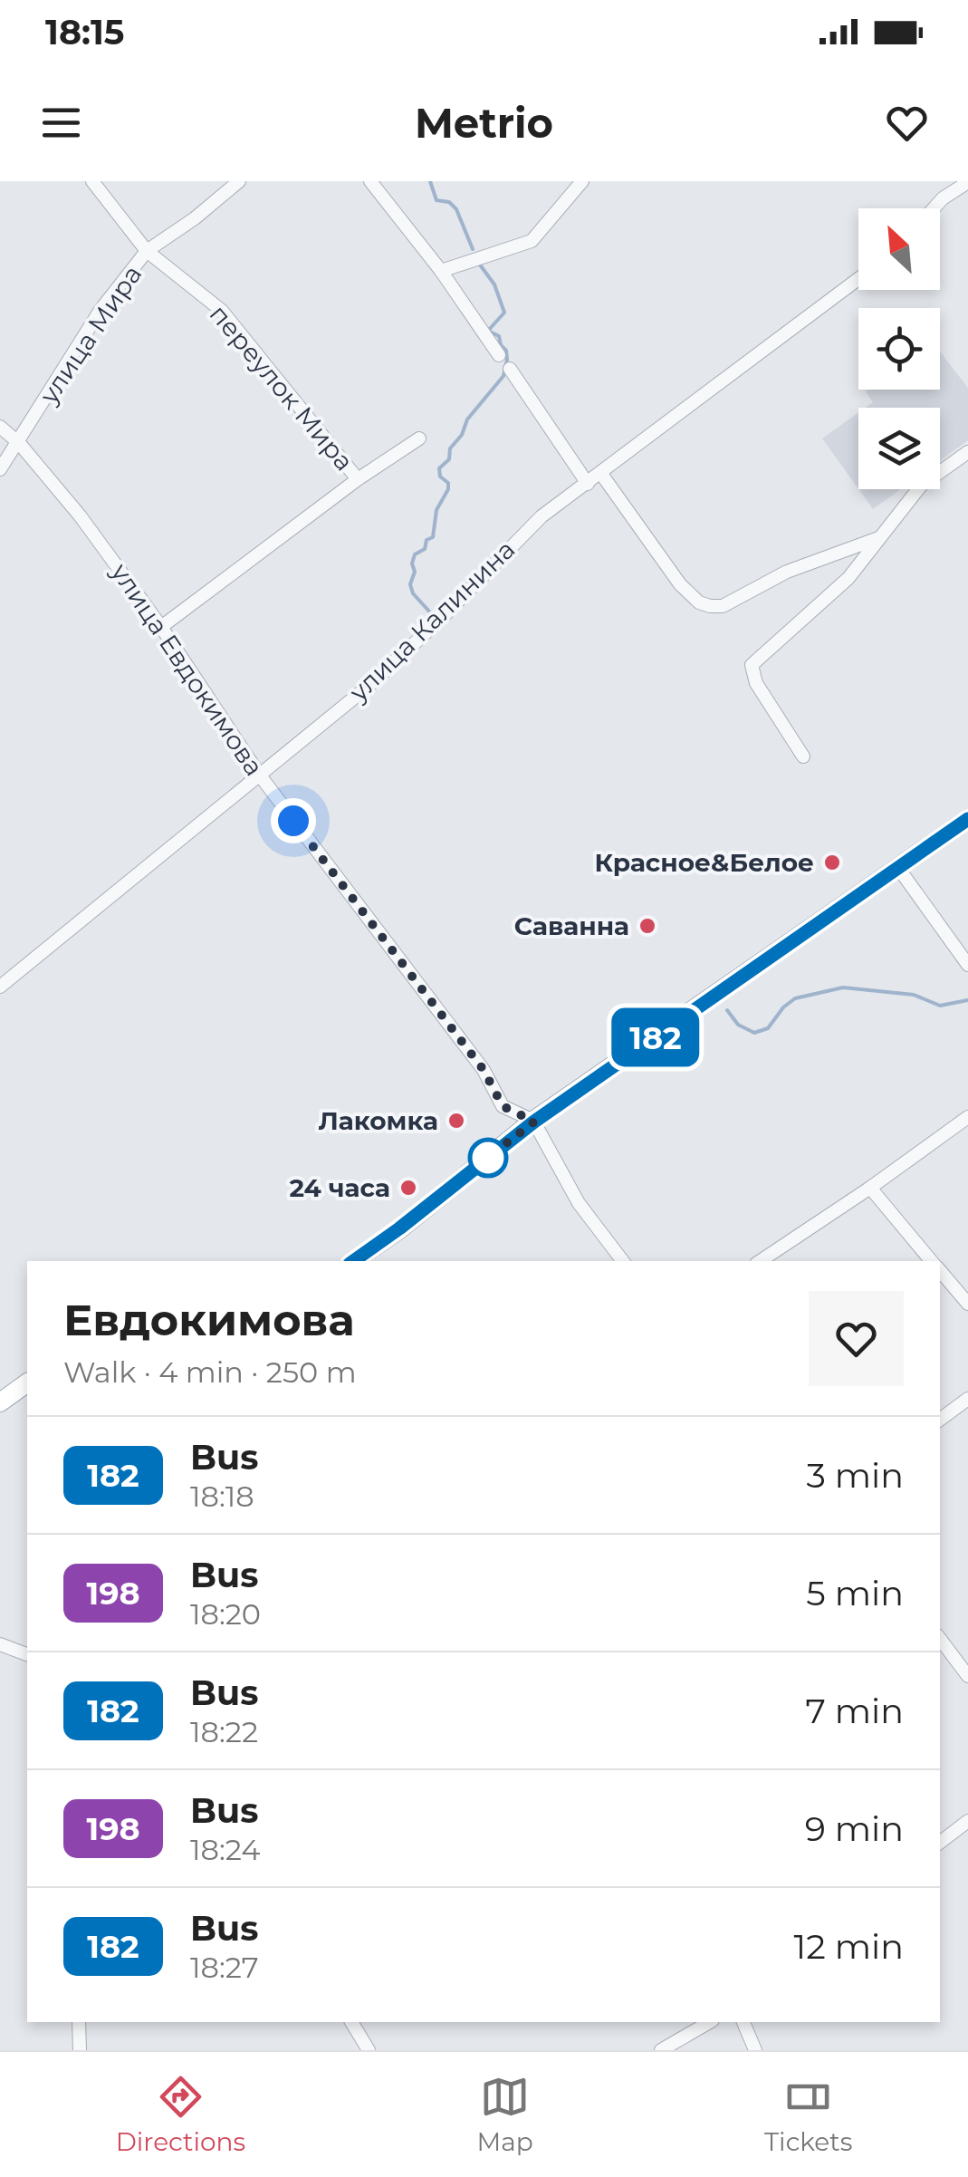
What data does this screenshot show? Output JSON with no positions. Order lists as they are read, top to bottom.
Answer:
{
  "streets": {
    "street": [
      "улица Мира",
      "переулок Мира",
      "улица Калинина",
      "улица Евдокимова"
    ]
  },
  "crossings": [
    ["улица Мира", "переулок Мира"],
    ["улица Мира", "улица Евдокимова"],
    ["улица Калинина", "улица Евдокимова"]
  ],
  "places": [
    "Красное&Белое",
    "Саванна",
    "Лакомка",
    "24 часа"
  ],
  "lines": ["bus line 182"],
  "north": "top left",
  "page": {
    "status": "18:15",
    "header": "Metrio",
    "on_map": "182",
    "heading": ["Евдокимова", "Walk · 4 min · 250 m"],
    "list": [
      {
        "mark": "182",
        "name": "Bus",
        "note": "18:18",
        "value": "3 min"
      },
      {
        "mark": "198",
        "name": "Bus",
        "note": "18:20",
        "value": "5 min"
      },
      {
        "mark": "182",
        "name": "Bus",
        "note": "18:22",
        "value": "7 min"
      },
      {
        "mark": "198",
        "name": "Bus",
        "note": "18:24",
        "value": "9 min"
      },
      {
        "mark": "182",
        "name": "Bus",
        "note": "18:27",
        "value": "12 min"
      }
    ],
    "tabs": ["Directions", "Map", "Tickets"]
  }
}
